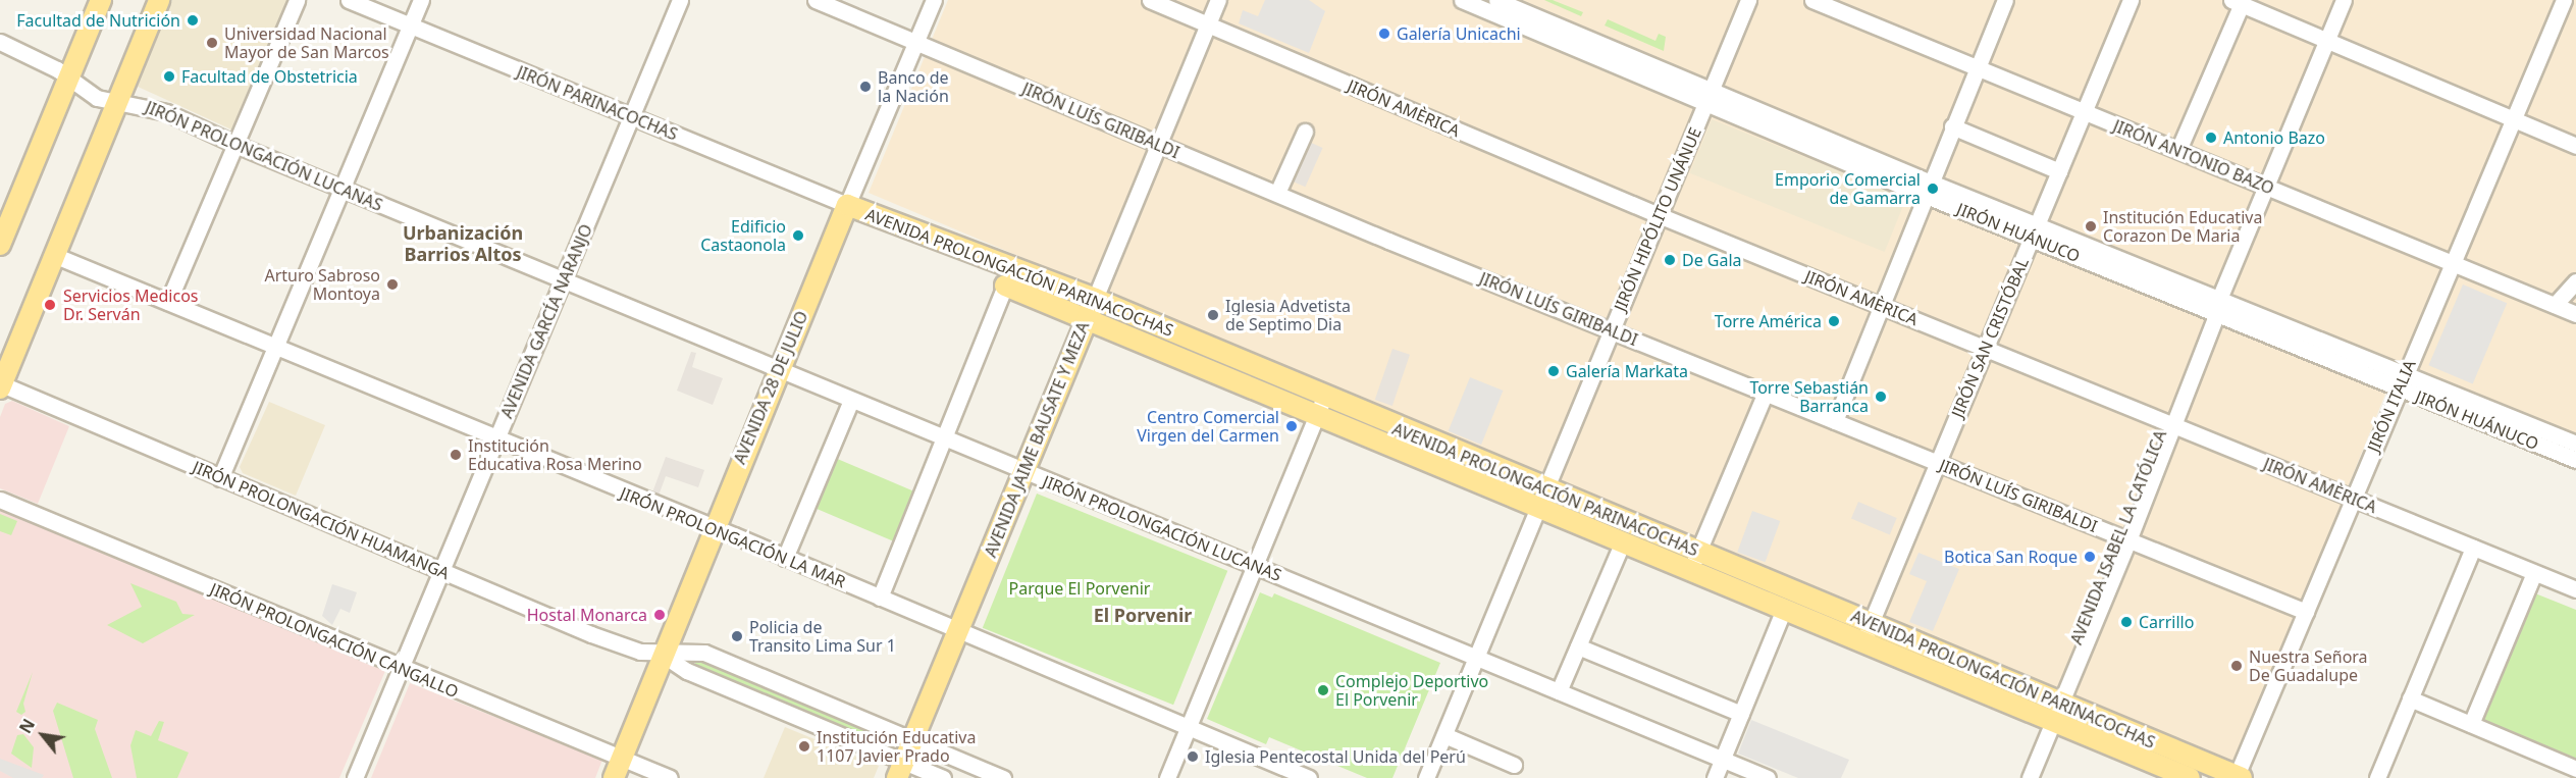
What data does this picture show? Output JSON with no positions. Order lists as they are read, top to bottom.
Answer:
{
  "streets": {
    "main road": ["AVENIDA PROLONGACIÓN PARINACOCHAS", "AVENIDA 28 DE JULIO", "AVENIDA JAIME BAUSATE Y MEZA"],
    "street": [
      "JIRÓN PARINACOCHAS",
      "JIRÓN AMÈRICA",
      "JIRÓN LUÍS GIRIBALDI",
      "JIRÓN PROLONGACIÓN LUCANAS",
      "JIRÓN ANTONIO BAZO",
      "JIRÓN HIPÓLITO UNÁNUE",
      "JIRÓN HUÁNUCO",
      "AVENIDA GARCÍA NARANJO",
      "JIRÓN SAN CRISTÓBAL",
      "JIRÓN ITALIA",
      "JIRÓN PROLONGACIÓN HUAMANGA",
      "JIRÓN PROLONGACIÓN LA MAR",
      "AVENIDA ISABEL LA CATÓLICA",
      "JIRÓN PROLONGACIÓN CANGALLO"
    ]
  },
  "crossings": [
    ["JIRÓN PARINACOCHAS", "AVENIDA PROLONGACIÓN PARINACOCHAS"],
    ["JIRÓN PARINACOCHAS", "AVENIDA GARCÍA NARANJO"],
    ["JIRÓN PARINACOCHAS", "AVENIDA 28 DE JULIO"],
    ["JIRÓN AMÈRICA", "JIRÓN HIPÓLITO UNÁNUE"],
    ["JIRÓN AMÈRICA", "JIRÓN SAN CRISTÓBAL"],
    ["JIRÓN AMÈRICA", "JIRÓN ITALIA"],
    ["JIRÓN AMÈRICA", "AVENIDA JAIME BAUSATE Y MEZA"],
    ["JIRÓN AMÈRICA", "AVENIDA ISABEL LA CATÓLICA"],
    ["JIRÓN LUÍS GIRIBALDI", "JIRÓN HIPÓLITO UNÁNUE"],
    ["JIRÓN LUÍS GIRIBALDI", "JIRÓN SAN CRISTÓBAL"],
    ["JIRÓN LUÍS GIRIBALDI", "AVENIDA 28 DE JULIO"],
    ["JIRÓN LUÍS GIRIBALDI", "JIRÓN ITALIA"],
    ["JIRÓN LUÍS GIRIBALDI", "AVENIDA JAIME BAUSATE Y MEZA"],
    ["JIRÓN LUÍS GIRIBALDI", "AVENIDA ISABEL LA CATÓLICA"],
    ["JIRÓN PROLONGACIÓN LUCANAS", "JIRÓN HIPÓLITO UNÁNUE"],
    ["JIRÓN PROLONGACIÓN LUCANAS", "AVENIDA GARCÍA NARANJO"],
    ["JIRÓN PROLONGACIÓN LUCANAS", "AVENIDA 28 DE JULIO"],
    ["JIRÓN PROLONGACIÓN LUCANAS", "AVENIDA JAIME BAUSATE Y MEZA"],
    ["JIRÓN ANTONIO BAZO", "JIRÓN SAN CRISTÓBAL"],
    ["JIRÓN ANTONIO BAZO", "JIRÓN ITALIA"],
    ["JIRÓN ANTONIO BAZO", "AVENIDA ISABEL LA CATÓLICA"],
    ["JIRÓN HIPÓLITO UNÁNUE", "JIRÓN HUÁNUCO"],
    ["JIRÓN HIPÓLITO UNÁNUE", "AVENIDA PROLONGACIÓN PARINACOCHAS"],
    ["JIRÓN HUÁNUCO", "JIRÓN SAN CRISTÓBAL"],
    ["JIRÓN HUÁNUCO", "JIRÓN ITALIA"],
    ["JIRÓN HUÁNUCO", "AVENIDA ISABEL LA CATÓLICA"],
    ["AVENIDA PROLONGACIÓN PARINACOCHAS", "JIRÓN SAN CRISTÓBAL"],
    ["AVENIDA PROLONGACIÓN PARINACOCHAS", "AVENIDA 28 DE JULIO"],
    ["AVENIDA PROLONGACIÓN PARINACOCHAS", "JIRÓN ITALIA"],
    ["AVENIDA PROLONGACIÓN PARINACOCHAS", "AVENIDA JAIME BAUSATE Y MEZA"],
    ["AVENIDA PROLONGACIÓN PARINACOCHAS", "AVENIDA ISABEL LA CATÓLICA"],
    ["AVENIDA GARCÍA NARANJO", "JIRÓN PROLONGACIÓN HUAMANGA"],
    ["AVENIDA GARCÍA NARANJO", "JIRÓN PROLONGACIÓN LA MAR"],
    ["AVENIDA GARCÍA NARANJO", "JIRÓN PROLONGACIÓN CANGALLO"],
    ["AVENIDA 28 DE JULIO", "JIRÓN PROLONGACIÓN HUAMANGA"],
    ["AVENIDA 28 DE JULIO", "JIRÓN PROLONGACIÓN LA MAR"],
    ["AVENIDA 28 DE JULIO", "JIRÓN PROLONGACIÓN CANGALLO"],
    ["AVENIDA JAIME BAUSATE Y MEZA", "JIRÓN PROLONGACIÓN LA MAR"]
  ],
  "districts": ["Urbanización Barrios Altos", "El Porvenir"],
  "parks": ["Parque El Porvenir"],
  "places": [
    "Facultad de Nutrición",
    "Galería Unicachi",
    "Universidad Nacional Mayor de San Marcos",
    "Facultad de Obstetricia",
    "Banco de la Nación",
    "Antonio Bazo",
    "Emporio Comercial de Gamarra",
    "Institución Educativa Corazon De Maria",
    "Edificio Castaonola",
    "De Gala",
    "Arturo Sabroso Montoya",
    "Servicios Medicos Dr. Serván",
    "Iglesia Advetista de Septimo Dia",
    "Torre América",
    "Galería Markata",
    "Torre Sebastián Barranca",
    "Centro Comercial Virgen del Carmen",
    "Institución Educativa Rosa Merino",
    "Botica San Roque",
    "Hostal Monarca",
    "Carrillo",
    "Policia de Transito Lima Sur 1",
    "Nuestra Señora De Guadalupe",
    "Complejo Deportivo El Porvenir",
    "Institución Educativa 1107 Javier Prado",
    "Iglesia Pentecostal Unida del Perú"
  ],
  "north": "top left"
}
